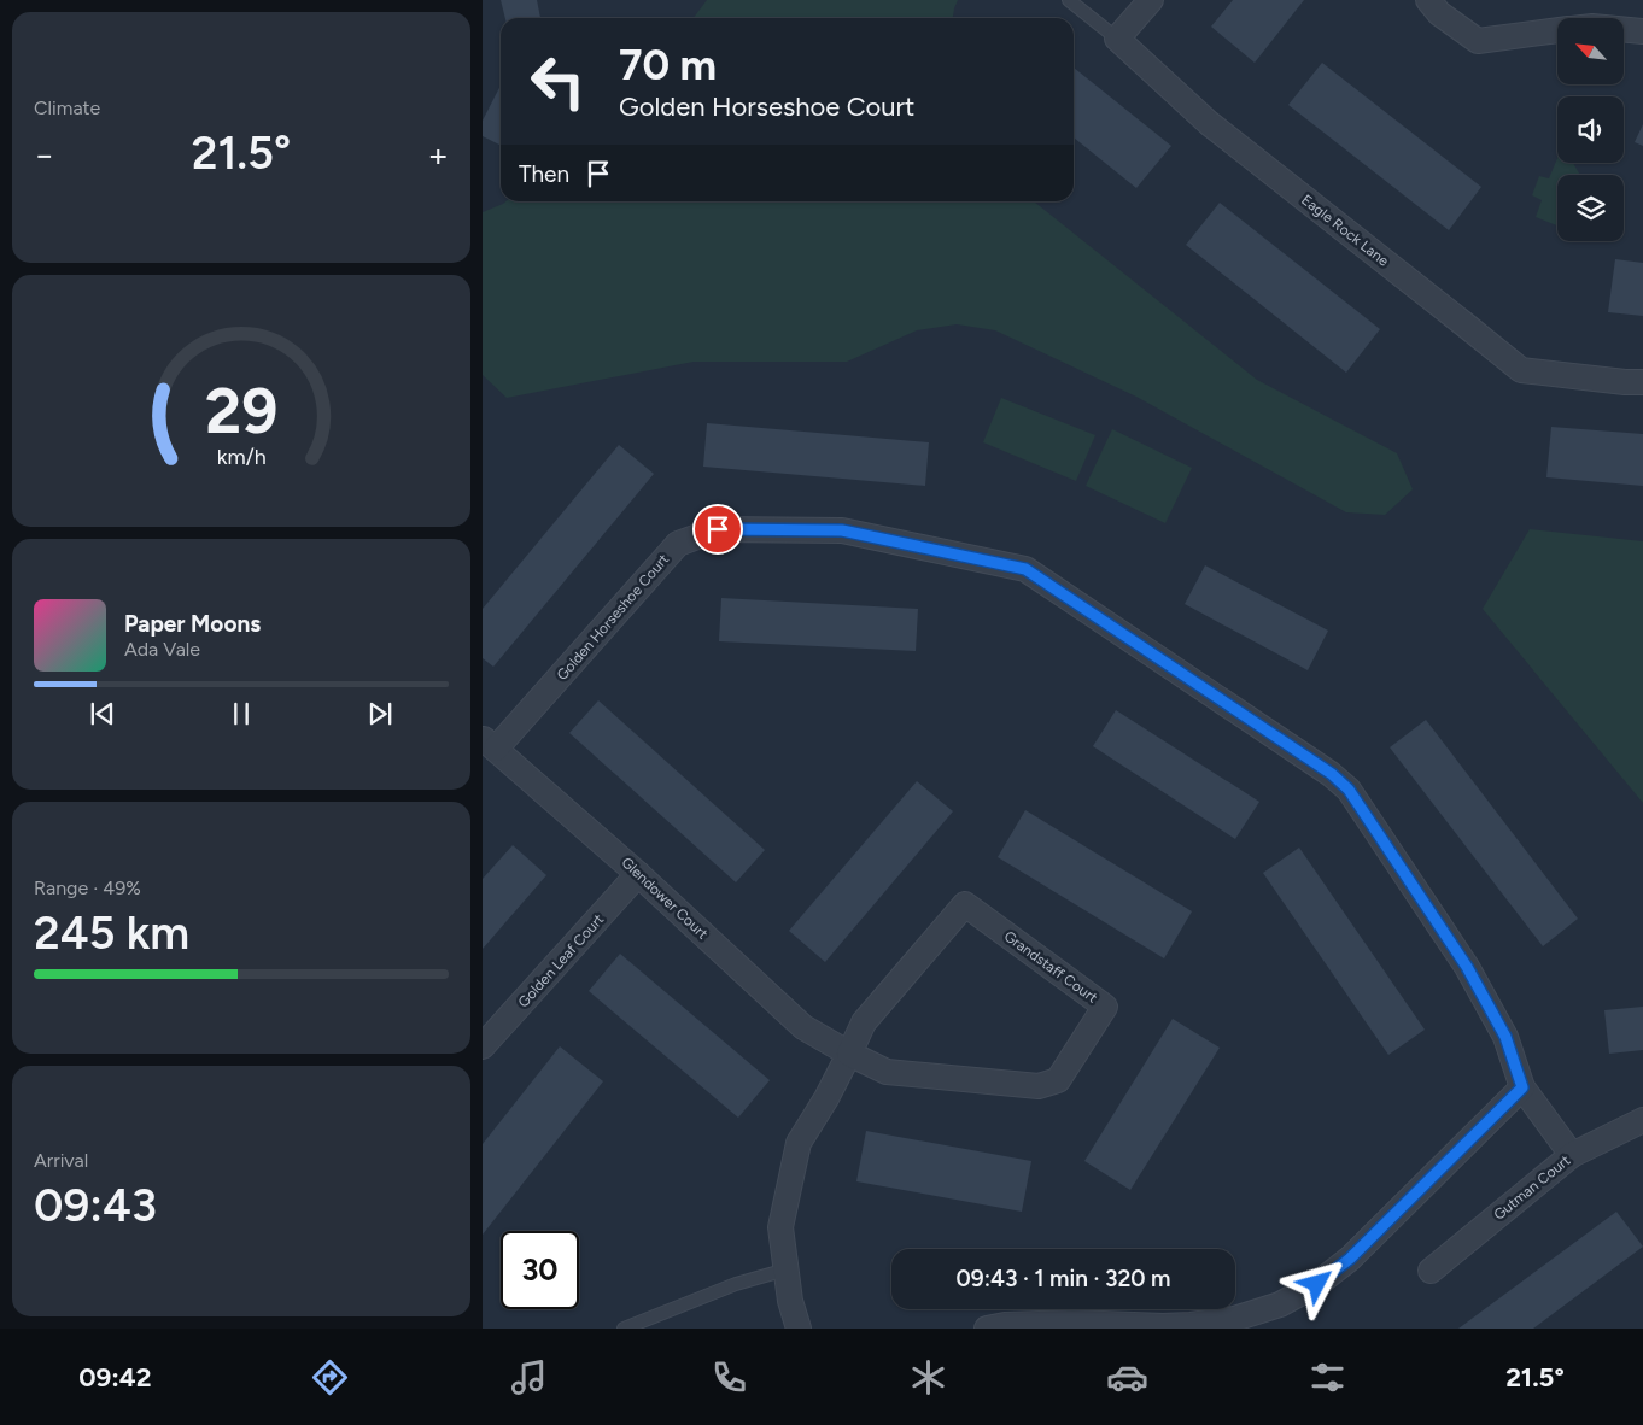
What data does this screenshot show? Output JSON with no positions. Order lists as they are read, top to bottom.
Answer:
{
  "streets": {
    "street": [
      "Eagle Rock Lane",
      "Golden Horseshoe Court",
      "Glendower Court",
      "Golden Leaf Court",
      "Grandstaff Court",
      "Gutman Court"
    ]
  },
  "crossings": [
    ["Golden Horseshoe Court", "Glendower Court"],
    ["Golden Horseshoe Court", "Gutman Court"],
    ["Glendower Court", "Golden Leaf Court"],
    ["Glendower Court", "Grandstaff Court"]
  ],
  "north": "top left",
  "page": {
    "tile": [
      "Climate",
      ["Range · 49%", "245 km"],
      ["Arrival", "09:43"]
    ],
    "turn": ["70 m", "Golden Horseshoe Court"],
    "heat": ["−", "21.5°", "+"],
    "then": "Then",
    "song": ["Paper Moons", "Ada Vale"],
    "limit": "30",
    "trip": "09:43 · 1 min · 320 m",
    "tabs": ["09:42", "21.5°"],
    "gauge": ["29", "km/h"]
  }
}
